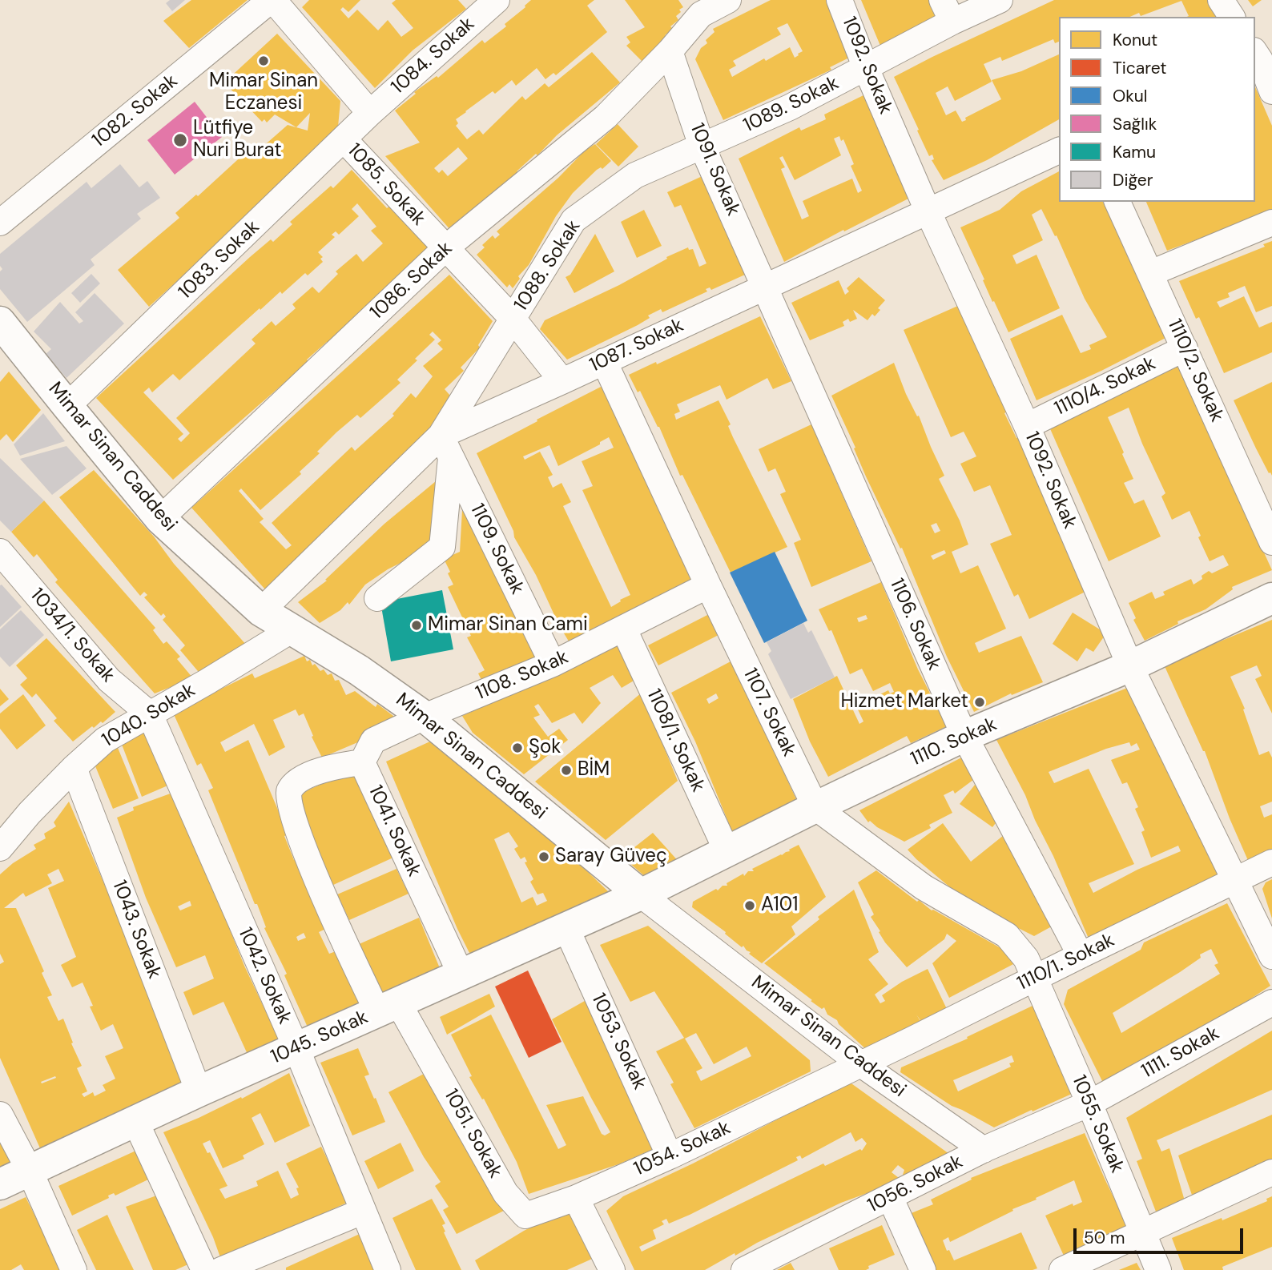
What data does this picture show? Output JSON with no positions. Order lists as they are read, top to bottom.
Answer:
{
  "streets": {
    "street": [
      "1084. Sokak",
      "1092. Sokak",
      "1089. Sokak",
      "1082. Sokak",
      "1091. Sokak",
      "1085. Sokak",
      "1083. Sokak",
      "1088. Sokak",
      "1086. Sokak",
      "1087. Sokak",
      "1110/2. Sokak",
      "1110/4. Sokak",
      "Mimar Sinan Caddesi",
      "1109. Sokak",
      "1106. Sokak",
      "1034/1. Sokak",
      "1108. Sokak",
      "1107. Sokak",
      "1040. Sokak",
      "1108/1. Sokak",
      "1110. Sokak",
      "1041. Sokak",
      "1043. Sokak",
      "1110/1. Sokak",
      "1042. Sokak",
      "1045. Sokak",
      "1053. Sokak",
      "1111. Sokak",
      "1055. Sokak",
      "1051. Sokak",
      "1054. Sokak",
      "1056. Sokak"
    ]
  },
  "crossings": [
    ["1084. Sokak", "1083. Sokak"],
    ["1092. Sokak", "1089. Sokak"],
    ["1092. Sokak", "1087. Sokak"],
    ["1092. Sokak", "1110/4. Sokak"],
    ["1092. Sokak", "1110. Sokak"],
    ["1092. Sokak", "1110/1. Sokak"],
    ["1089. Sokak", "1091. Sokak"],
    ["1089. Sokak", "1088. Sokak"],
    ["1091. Sokak", "1088. Sokak"],
    ["1091. Sokak", "1086. Sokak"],
    ["1091. Sokak", "1087. Sokak"],
    ["1091. Sokak", "1106. Sokak"],
    ["1085. Sokak", "1083. Sokak"],
    ["1085. Sokak", "1088. Sokak"],
    ["1085. Sokak", "1086. Sokak"],
    ["1085. Sokak", "1087. Sokak"],
    ["1083. Sokak", "Mimar Sinan Caddesi"],
    ["1088. Sokak", "1087. Sokak"],
    ["1088. Sokak", "1109. Sokak"],
    ["1086. Sokak", "Mimar Sinan Caddesi"],
    ["1087. Sokak", "Mimar Sinan Caddesi"],
    ["1087. Sokak", "1109. Sokak"],
    ["1087. Sokak", "1106. Sokak"],
    ["1087. Sokak", "1107. Sokak"],
    ["1110/2. Sokak", "1110/4. Sokak"],
    ["Mimar Sinan Caddesi", "1108. Sokak"],
    ["Mimar Sinan Caddesi", "1040. Sokak"],
    ["Mimar Sinan Caddesi", "1110. Sokak"],
    ["Mimar Sinan Caddesi", "1041. Sokak"],
    ["Mimar Sinan Caddesi", "1110/1. Sokak"],
    ["Mimar Sinan Caddesi", "1045. Sokak"],
    ["Mimar Sinan Caddesi", "1054. Sokak"],
    ["Mimar Sinan Caddesi", "1056. Sokak"],
    ["1109. Sokak", "1108. Sokak"],
    ["1106. Sokak", "1110. Sokak"],
    ["1106. Sokak", "1110/1. Sokak"],
    ["1034/1. Sokak", "1040. Sokak"],
    ["1034/1. Sokak", "1042. Sokak"],
    ["1108. Sokak", "1107. Sokak"],
    ["1108. Sokak", "1108/1. Sokak"],
    ["1108. Sokak", "1041. Sokak"],
    ["1107. Sokak", "1110. Sokak"],
    ["1107. Sokak", "1110/1. Sokak"],
    ["1107. Sokak", "1055. Sokak"],
    ["1040. Sokak", "1043. Sokak"],
    ["1040. Sokak", "1042. Sokak"],
    ["1108/1. Sokak", "1110. Sokak"],
    ["1110. Sokak", "1045. Sokak"],
    ["1041. Sokak", "1045. Sokak"],
    ["1043. Sokak", "1045. Sokak"],
    ["1110/1. Sokak", "1055. Sokak"],
    ["1110/1. Sokak", "1054. Sokak"],
    ["1042. Sokak", "1045. Sokak"],
    ["1045. Sokak", "1053. Sokak"],
    ["1045. Sokak", "1051. Sokak"],
    ["1053. Sokak", "1054. Sokak"],
    ["1111. Sokak", "1055. Sokak"],
    ["1111. Sokak", "1056. Sokak"],
    ["1055. Sokak", "1056. Sokak"],
    ["1051. Sokak", "1054. Sokak"]
  ],
  "places": [
    "Mimar Sinan Eczanesi",
    "Lütfiye Nuri Burat",
    "Mimar Sinan Cami",
    "Hizmet Market",
    "Şok",
    "BİM",
    "Saray Güveç",
    "A101"
  ],
  "legend": [
    "Konut",
    "Ticaret",
    "Okul",
    "Sağlık",
    "Kamu",
    "Diğer"
  ],
  "scale_bar": "50 m"
}
